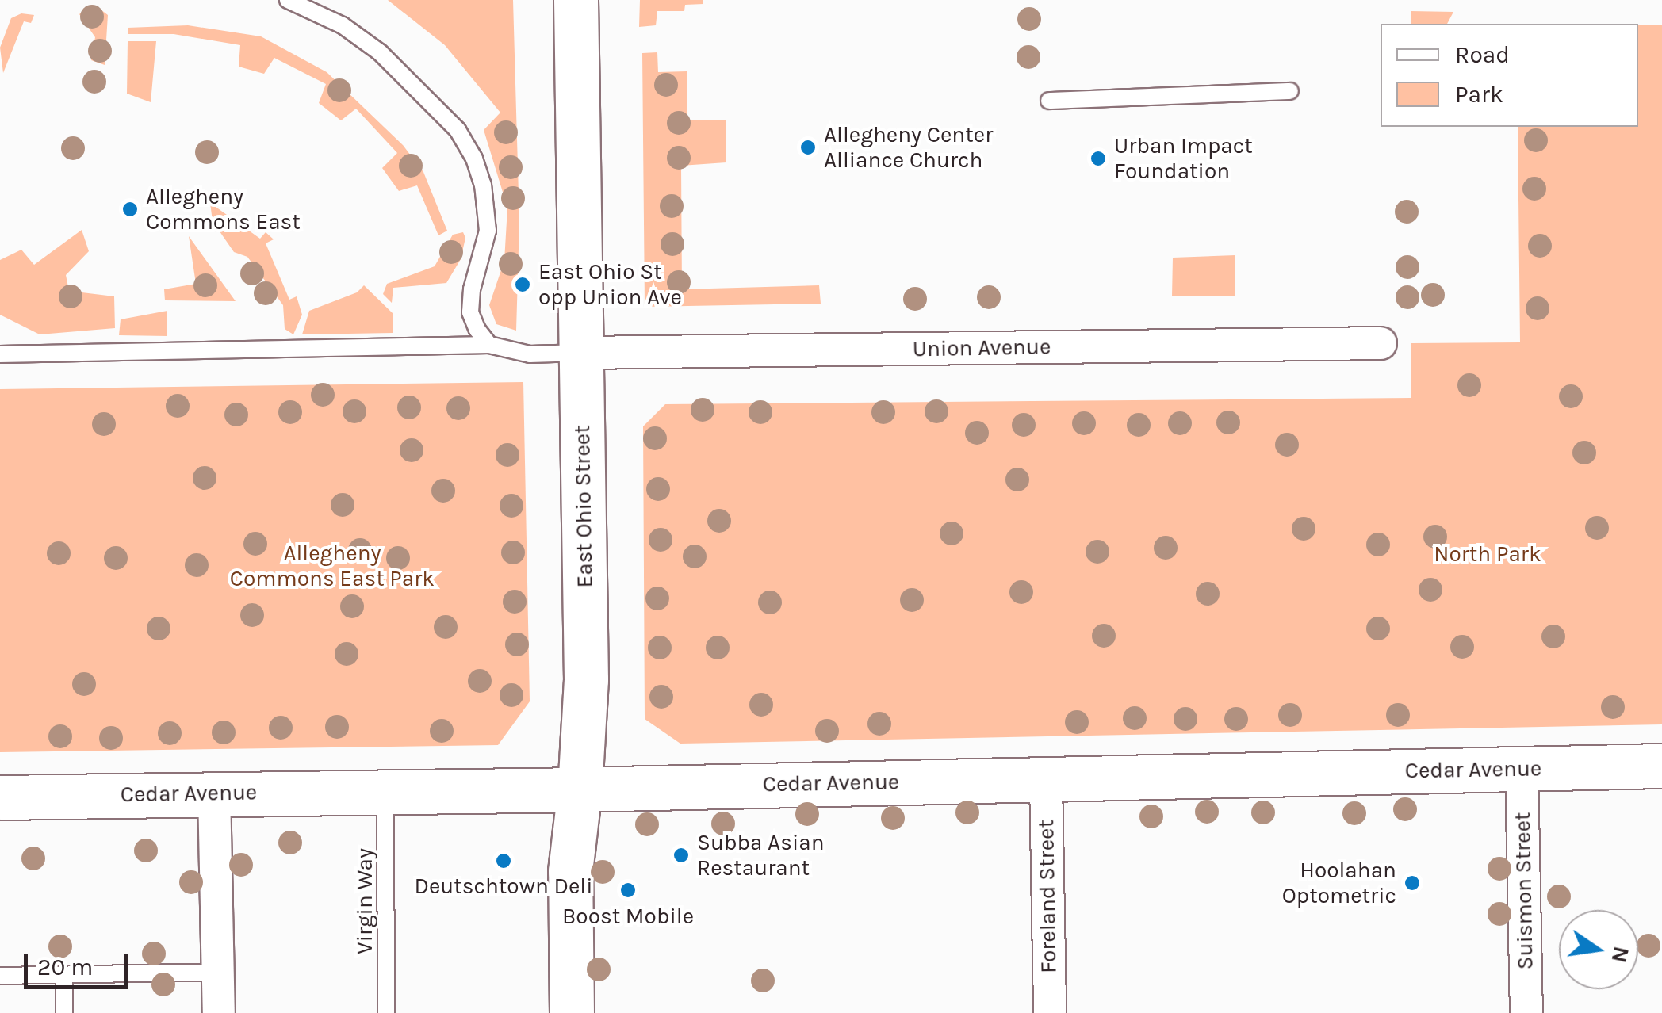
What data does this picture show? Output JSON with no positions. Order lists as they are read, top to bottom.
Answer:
{
  "streets": {
    "street": [
      "Union Avenue",
      "East Ohio Street",
      "Cedar Avenue",
      "Suismon Street",
      "Foreland Street"
    ],
    "lane": ["Virgin Way"]
  },
  "crossings": [
    ["Union Avenue", "East Ohio Street"],
    ["East Ohio Street", "Cedar Avenue"],
    ["Cedar Avenue", "Suismon Street"],
    ["Cedar Avenue", "Foreland Street"],
    ["Cedar Avenue", "Virgin Way"]
  ],
  "parks": ["Allegheny Commons East Park", "North Park"],
  "places": [
    "Allegheny Center Alliance Church",
    "Urban Impact Foundation",
    "Allegheny Commons East",
    "East Ohio St opp Union Ave",
    "Subba Asian Restaurant",
    "Deutschtown Deli",
    "Hoolahan Optometric",
    "Boost Mobile"
  ],
  "legend": ["Road", "Park"],
  "scale_bar": "20 m",
  "north": "right"
}
